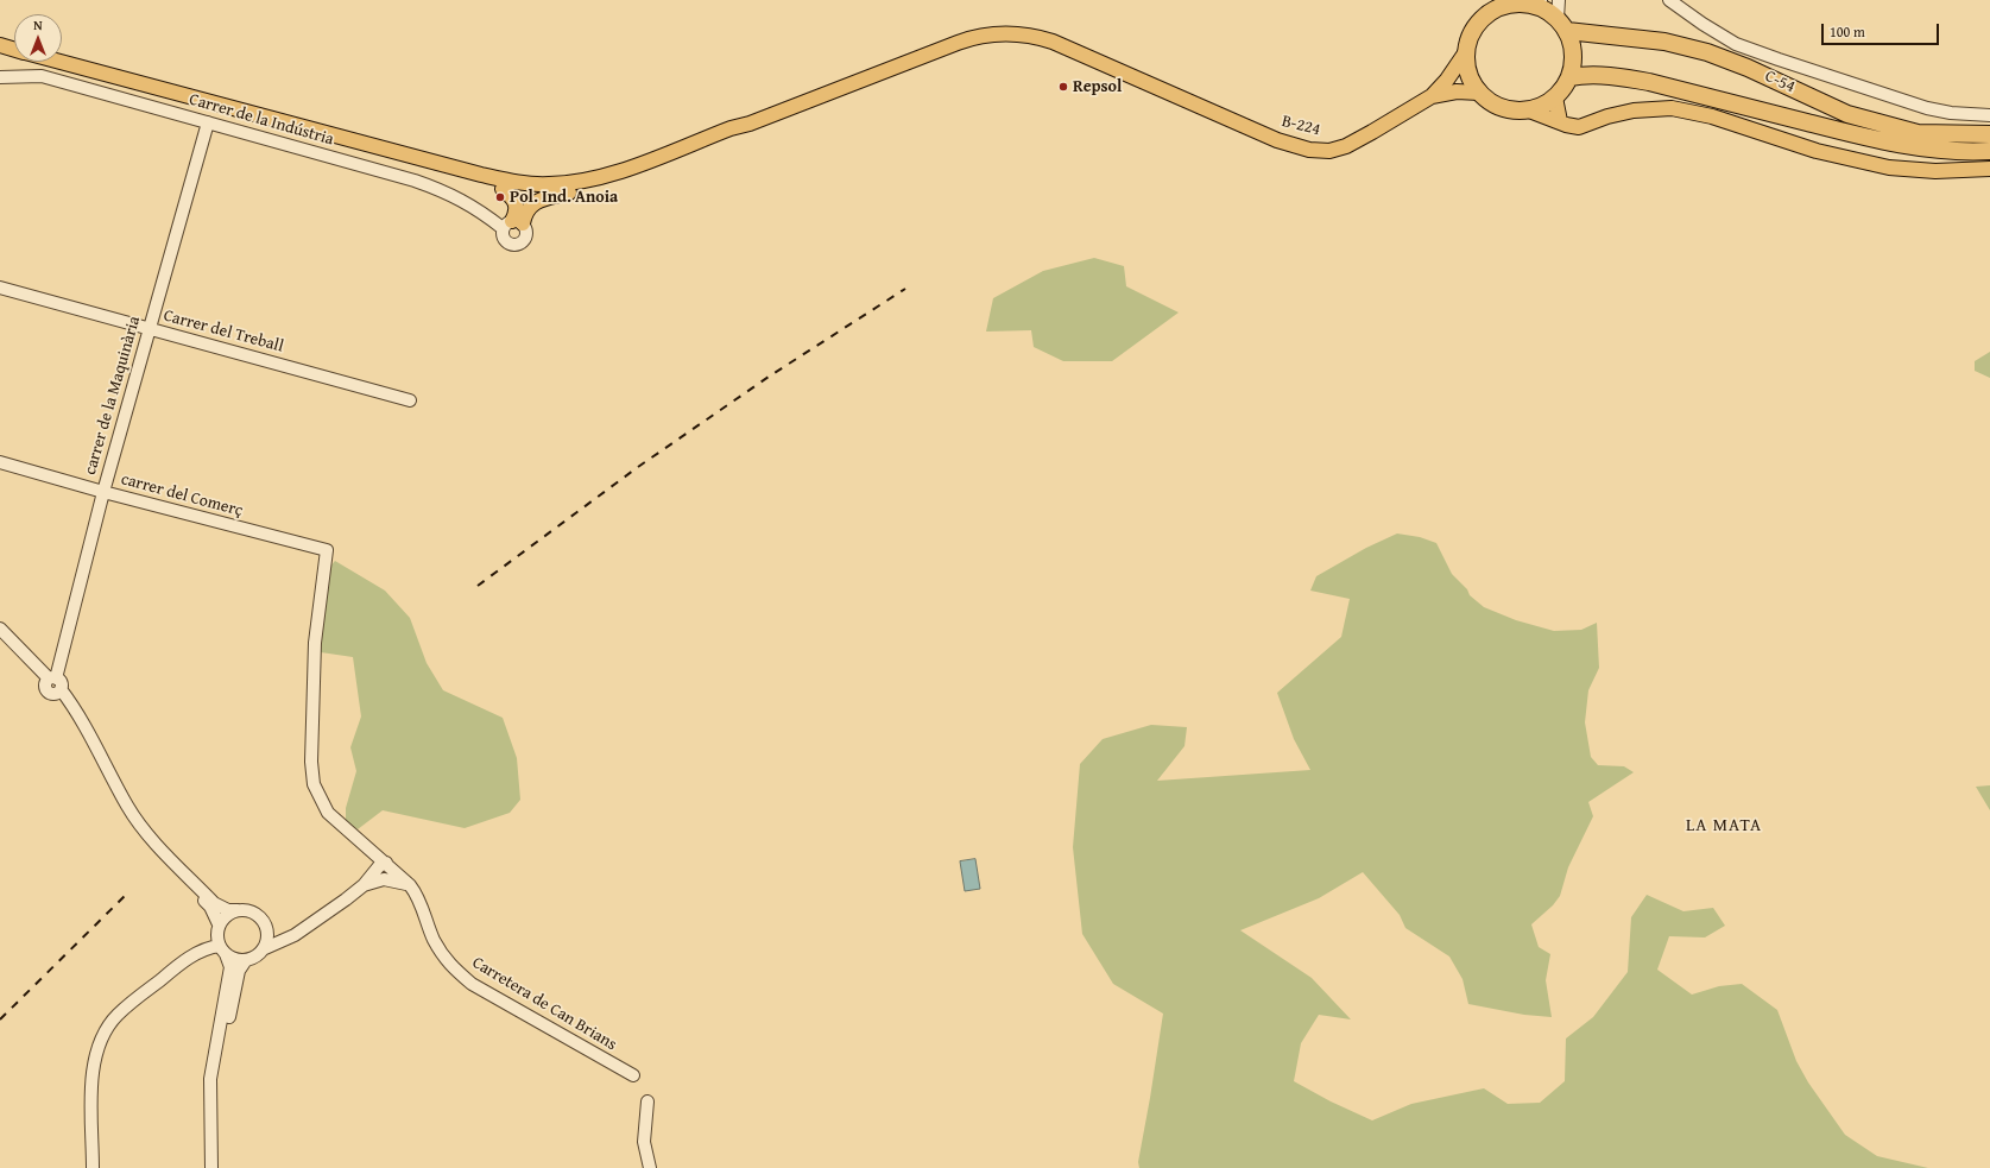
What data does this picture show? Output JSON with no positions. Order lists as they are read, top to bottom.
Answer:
{
  "streets": {
    "highway": ["C-54"],
    "main road": ["B-224"],
    "street": [
      "Carrer de la Indústria",
      "Carrer del Treball",
      "carrer de la Maquinària",
      "carrer del Comerç",
      "Carretera de Can Brians"
    ]
  },
  "crossings": [
    ["Carrer de la Indústria", "carrer de la Maquinària"],
    ["Carrer del Treball", "carrer de la Maquinària"],
    ["carrer de la Maquinària", "carrer del Comerç"],
    ["carrer del Comerç", "Carretera de Can Brians"]
  ],
  "districts": ["LA MATA"],
  "places": ["Repsol", "Pol. Ind. Anoia"],
  "scale_bar": "100 m",
  "north": "top"
}
